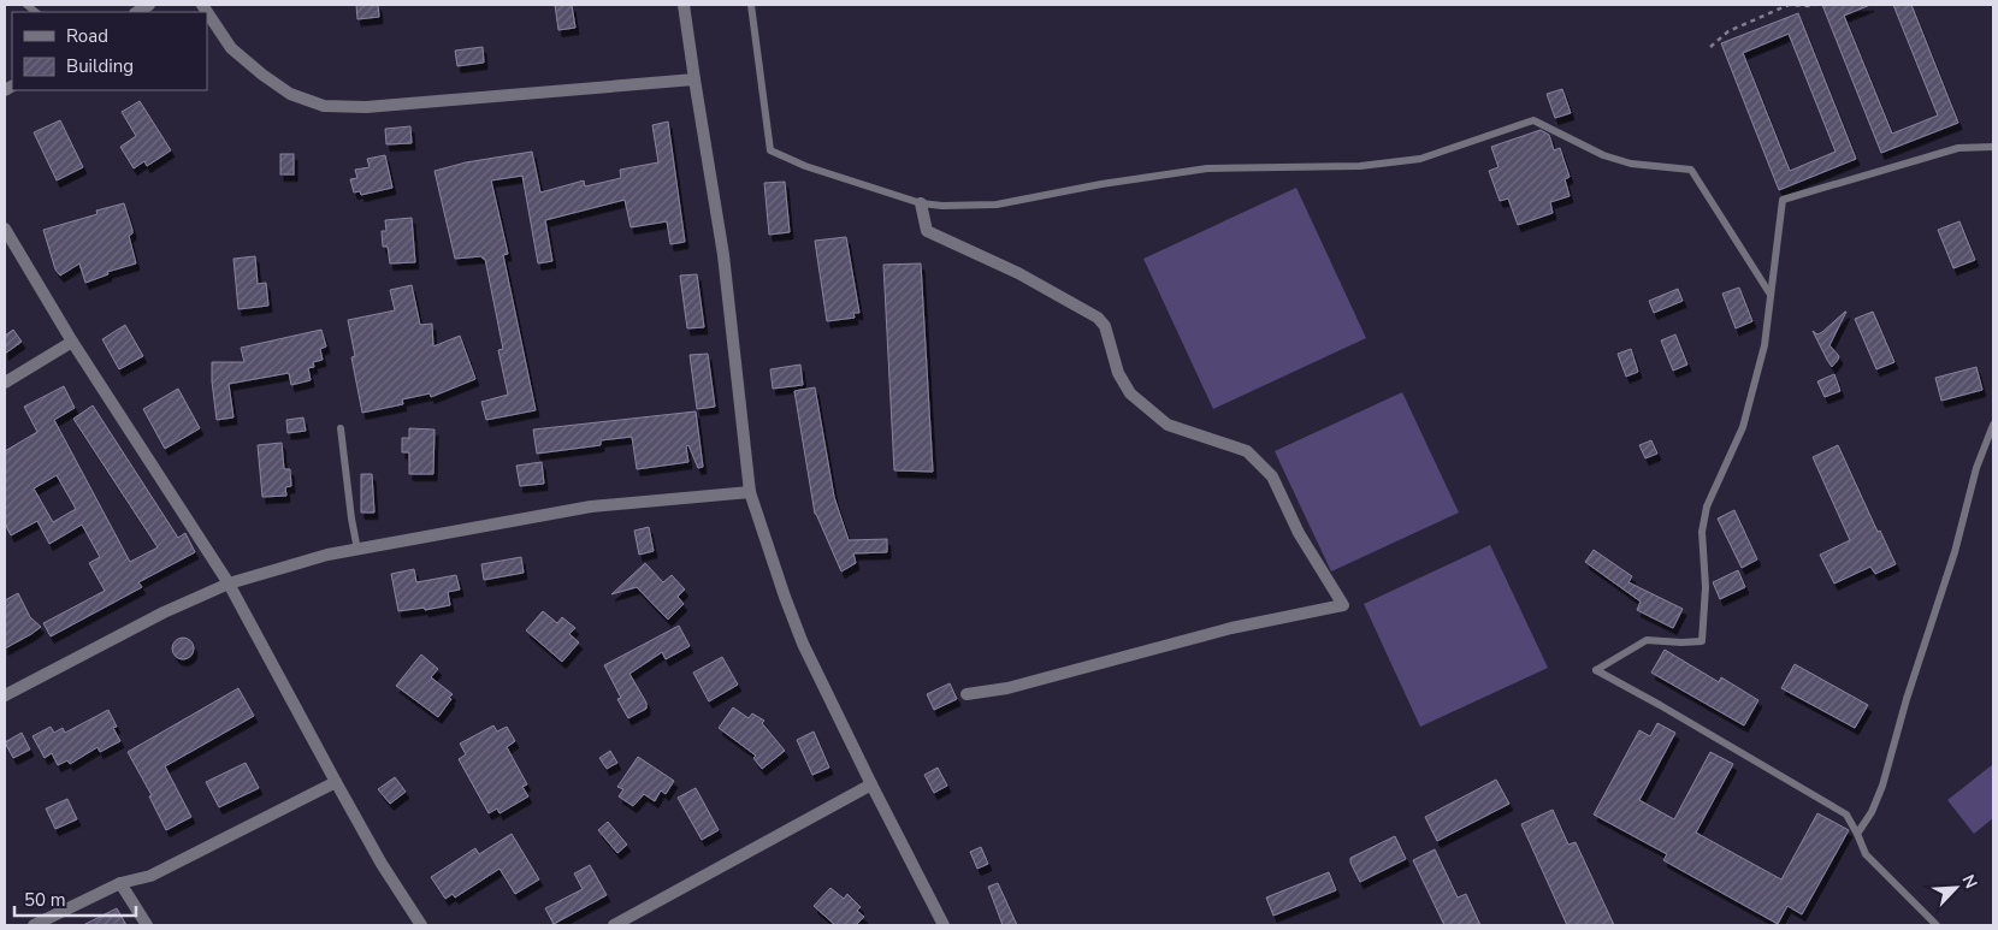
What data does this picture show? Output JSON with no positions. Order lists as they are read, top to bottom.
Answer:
{
  "legend": ["Road", "Building"],
  "scale_bar": "50 m",
  "north": "top right"
}
